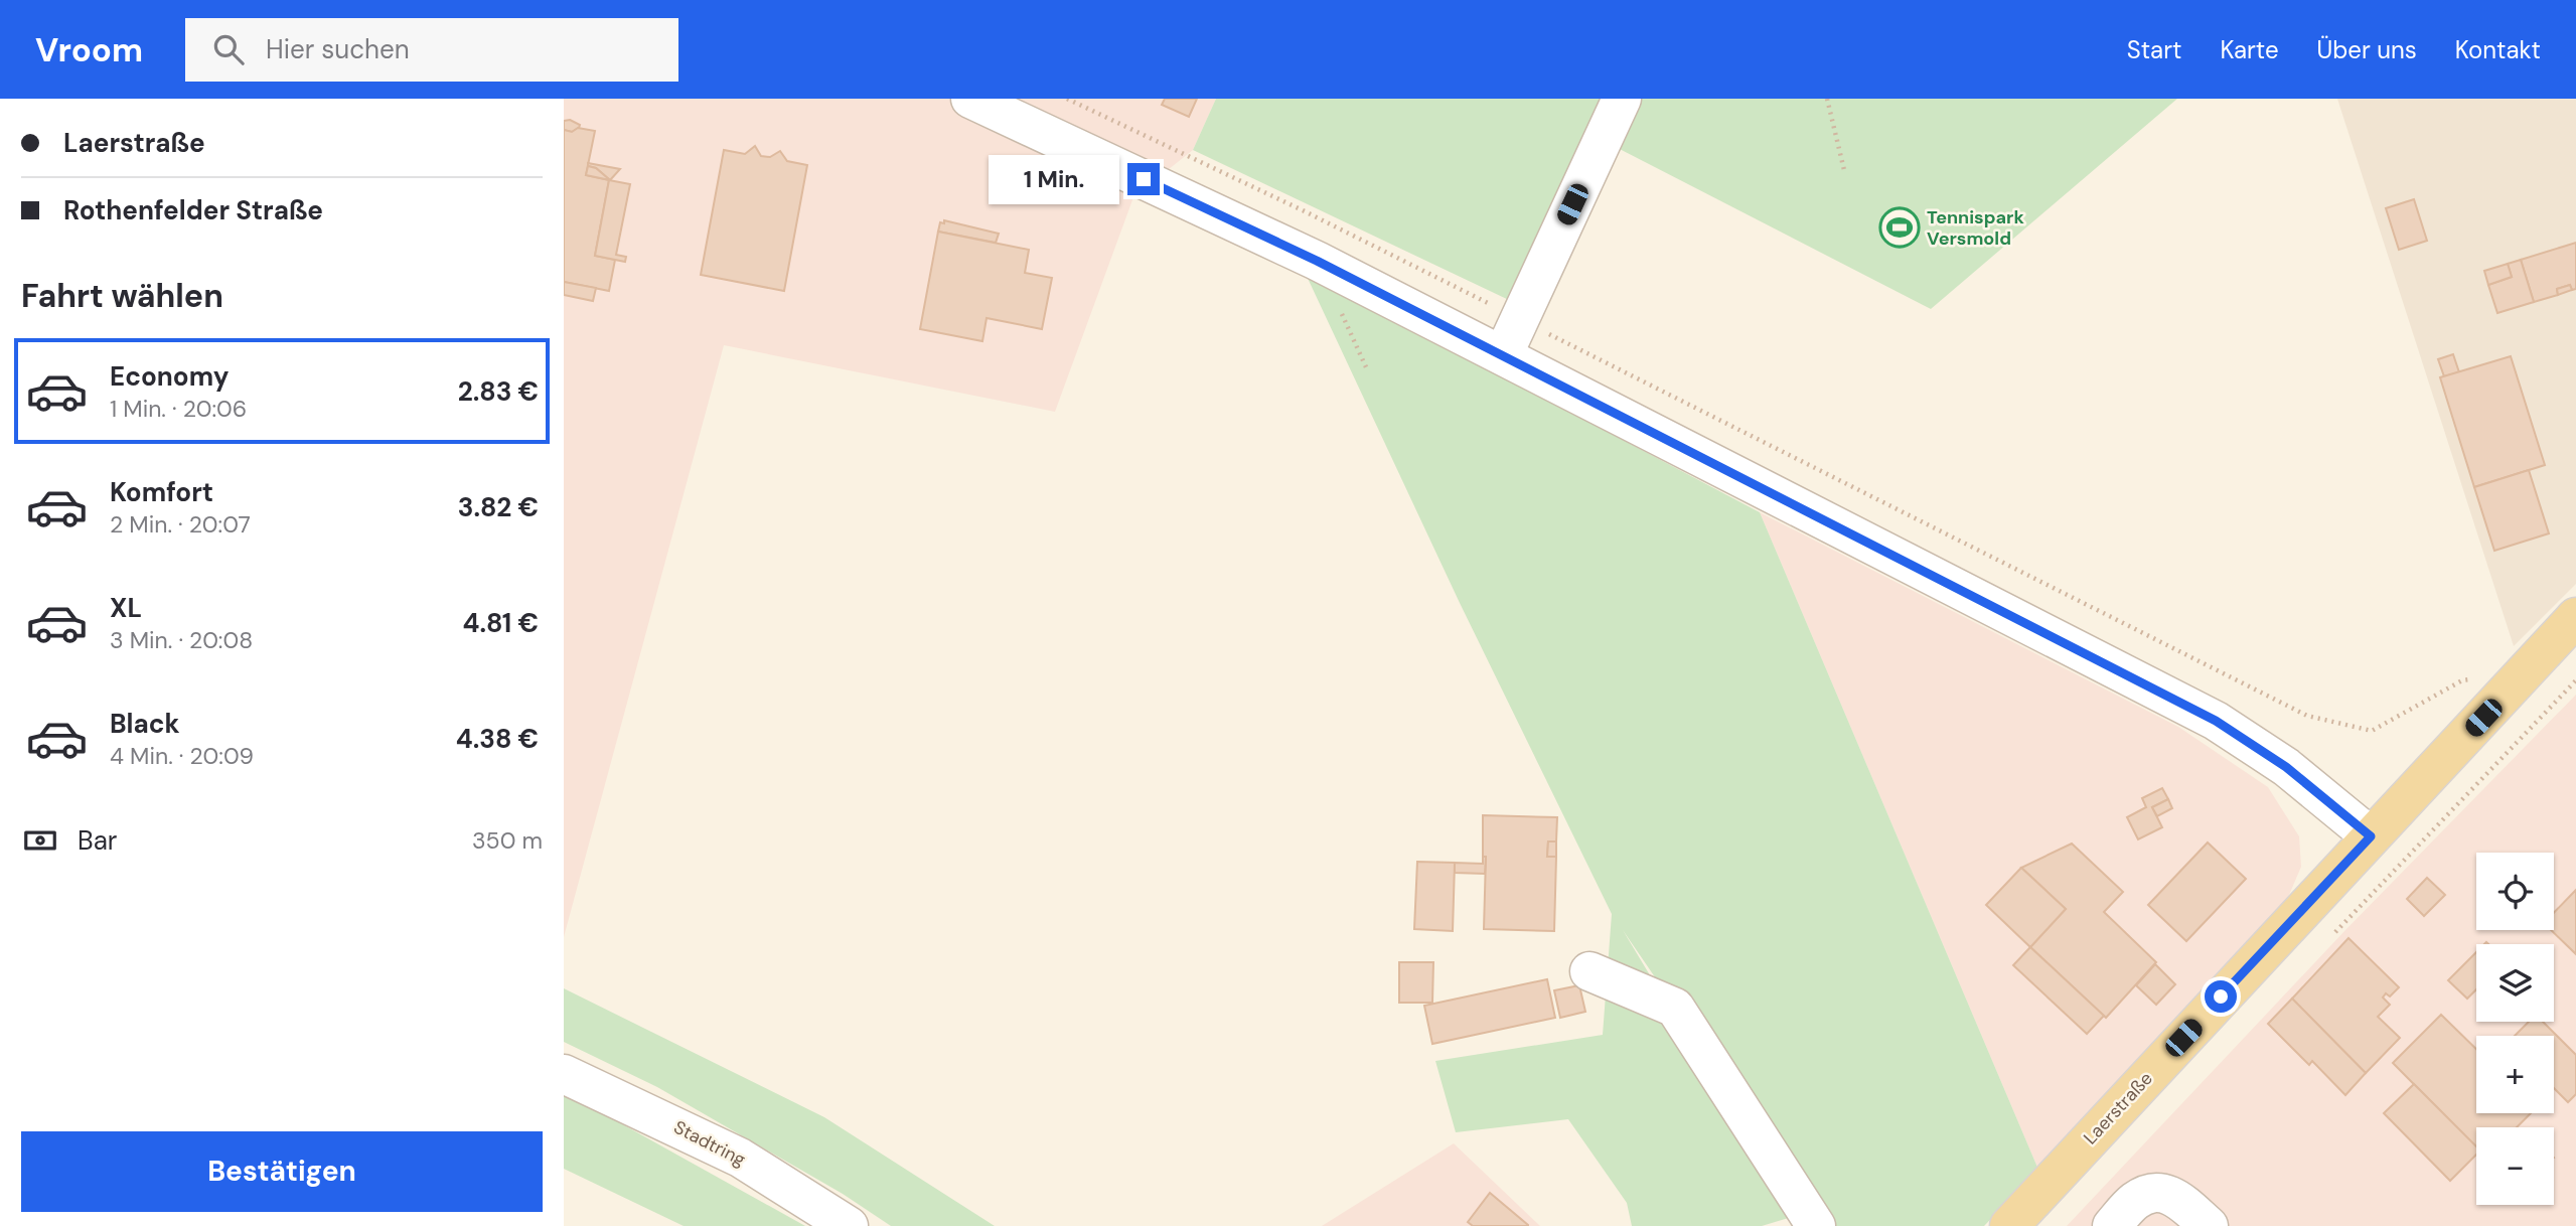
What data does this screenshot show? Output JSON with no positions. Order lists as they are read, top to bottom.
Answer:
{
  "streets": {
    "main road": ["Laerstraße"],
    "street": ["Stadtring"]
  },
  "places": {
    "sports": ["Tennispark Versmold"]
  },
  "page": {
    "header": "Vroom",
    "search": "Hier suchen",
    "nav": [
      "Start",
      "Karte",
      "Über uns",
      "Kontakt"
    ],
    "banner": ["Laerstraße", "Rothenfelder Straße"],
    "bubble": "1 Min.",
    "heading": "Fahrt wählen",
    "list": [
      {
        "name": "Economy",
        "note": "1 Min. · 20:06",
        "value": "2.83 €"
      },
      {
        "name": "Komfort",
        "note": "2 Min. · 20:07",
        "value": "3.82 €"
      },
      {
        "name": "XL",
        "note": "3 Min. · 20:08",
        "value": "4.81 €"
      },
      {
        "name": "Black",
        "note": "4 Min. · 20:09",
        "value": "4.38 €"
      }
    ],
    "pay": ["Bar", "350 m"],
    "map_buttons": ["+", "−"],
    "buttons": "Bestätigen"
  }
}
